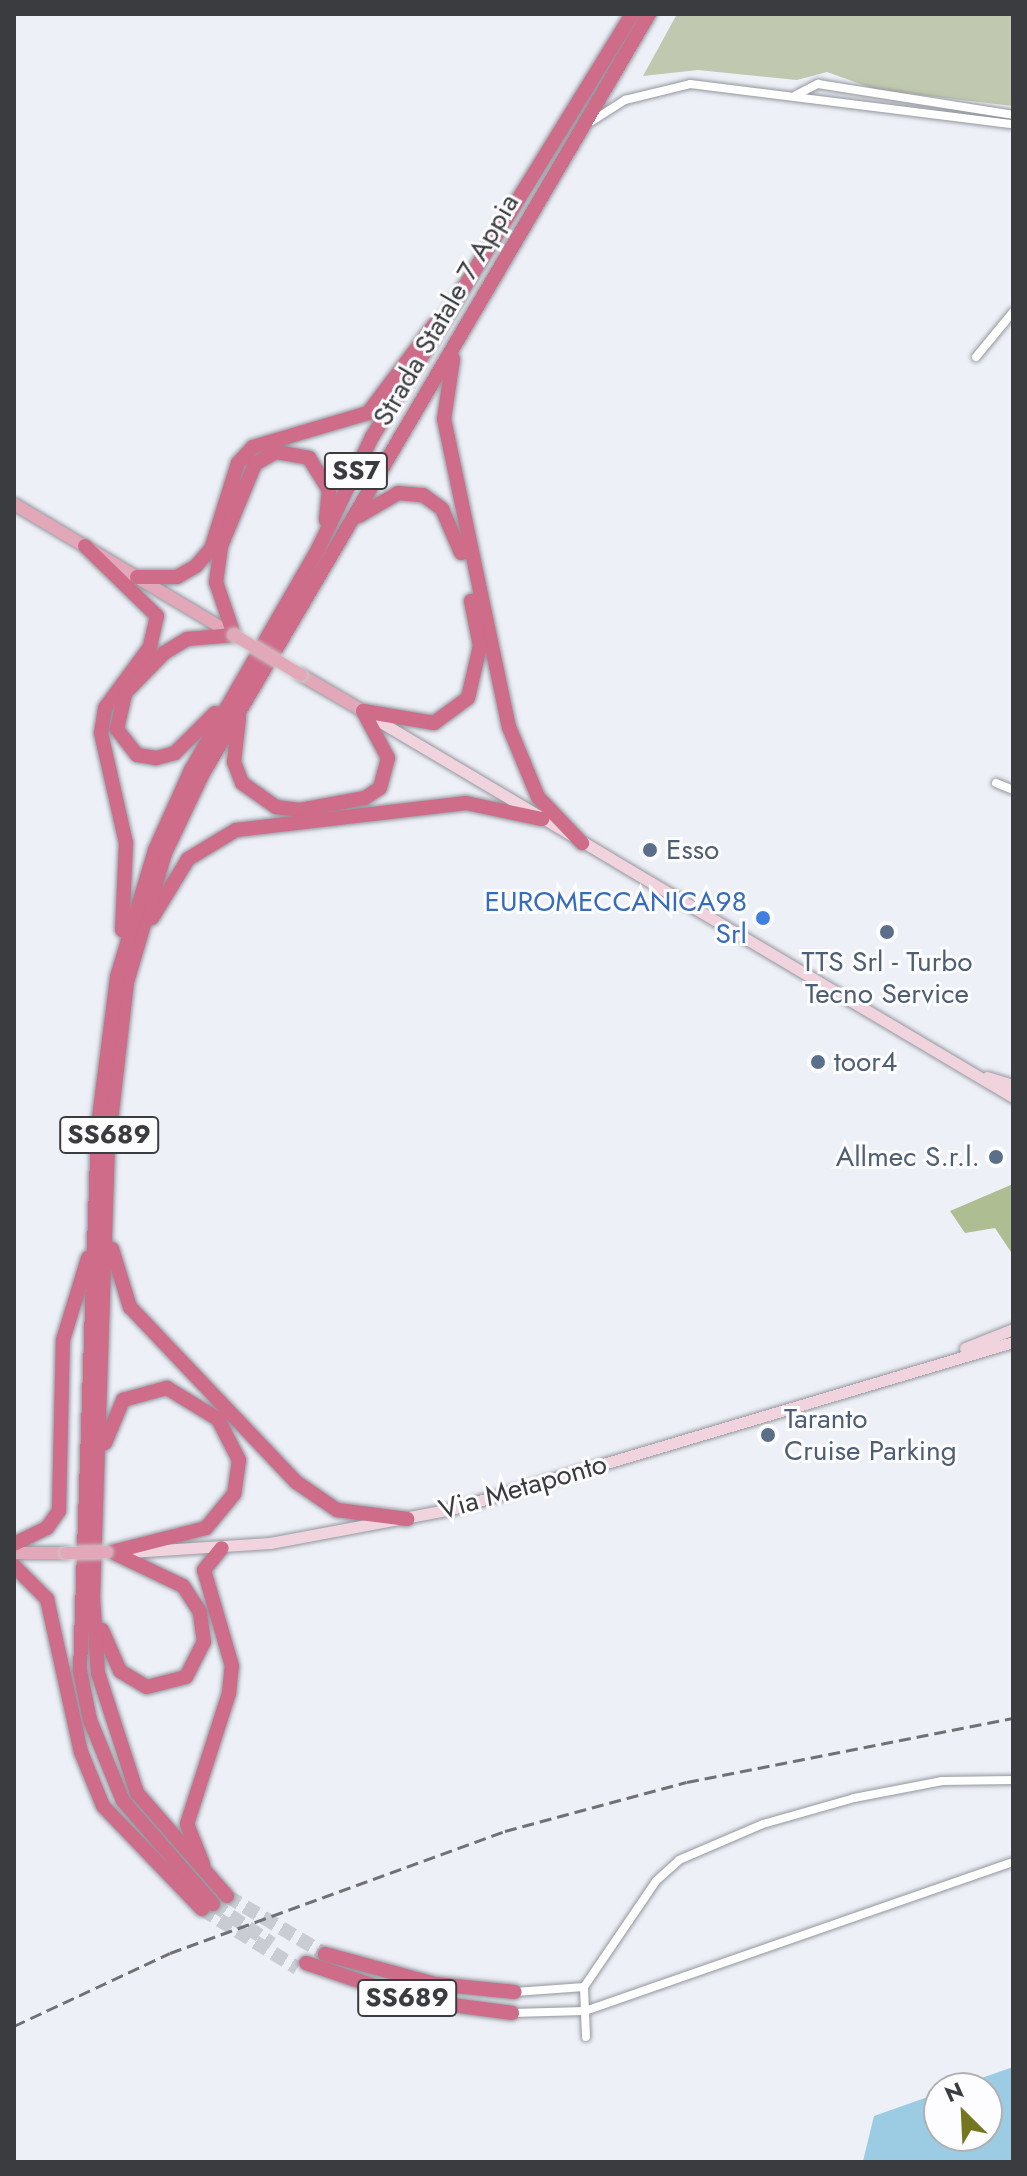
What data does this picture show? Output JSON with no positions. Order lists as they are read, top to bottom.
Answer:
{
  "streets": {
    "highway": ["Strada Statale 7 Appia", "SS7", "SS689"],
    "main road": ["Via Metaponto"]
  },
  "crossings": [
    ["Strada Statale 7 Appia", "SS689"],
    ["SS689", "Via Metaponto"]
  ],
  "places": [
    "Esso",
    "EUROMECCANICA98 Srl",
    "TTS Srl - Turbo Tecno Service",
    "toor4",
    "Allmec S.r.l.",
    "Taranto Cruise Parking"
  ],
  "north": "top left"
}
